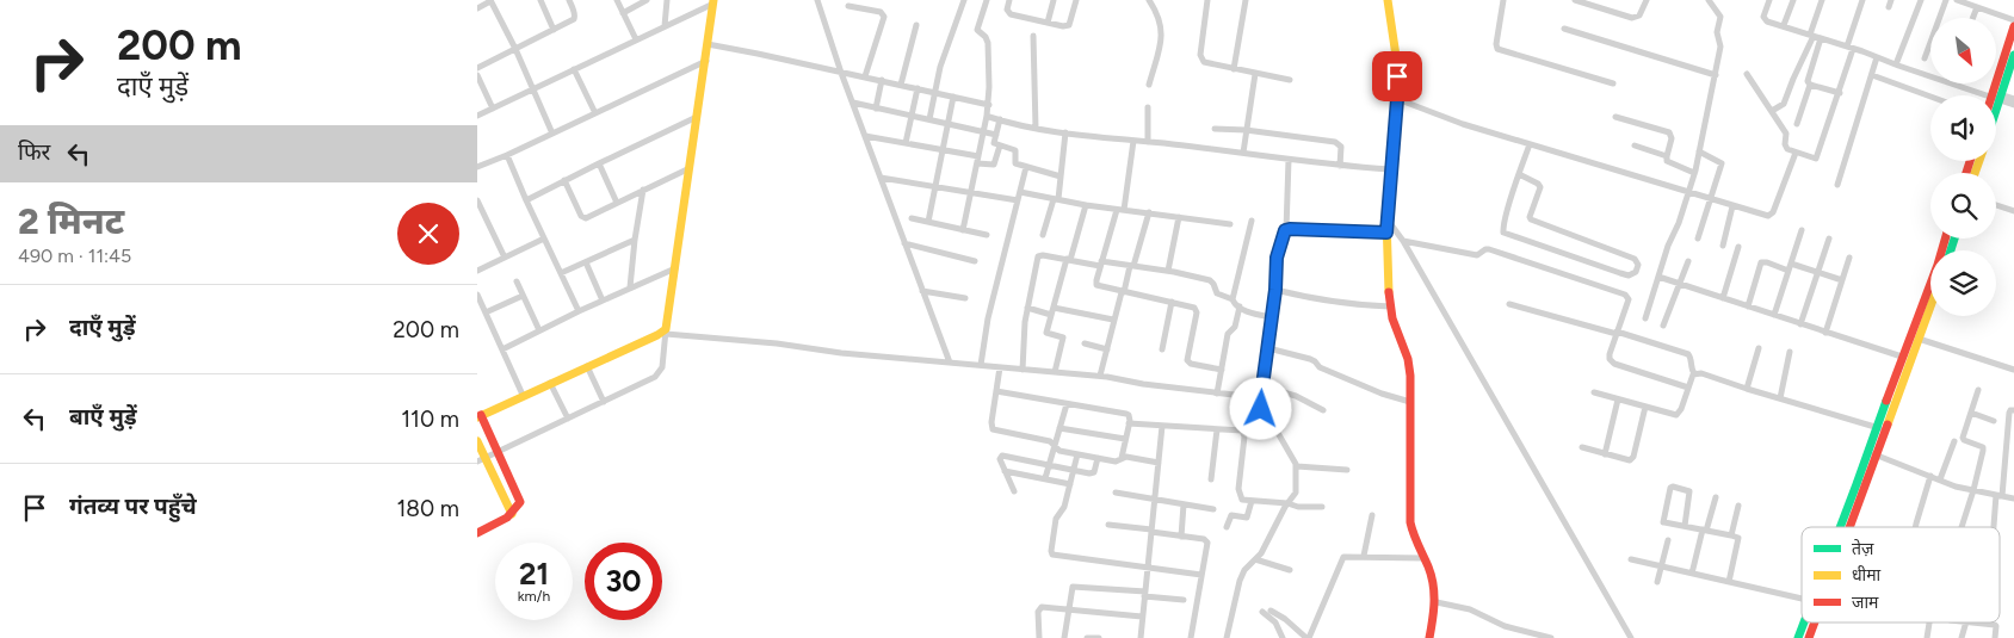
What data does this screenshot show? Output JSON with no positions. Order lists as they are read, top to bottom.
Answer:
{
  "legend": ["तेज़", "धीमा", "जाम"],
  "north": "bottom right",
  "page": {
    "turn": ["200 m", "दाएँ मुड़ें"],
    "then": "फिर",
    "heading": ["2 मिनट", "490 m · 11:45"],
    "list": [
      {
        "name": "दाएँ मुड़ें",
        "value": "200 m"
      },
      {
        "name": "बाएँ मुड़ें",
        "value": "110 m"
      },
      {
        "name": "गंतव्य पर पहुँचे",
        "value": "180 m"
      }
    ],
    "speed": "21 km/h",
    "limit": "30"
  }
}
